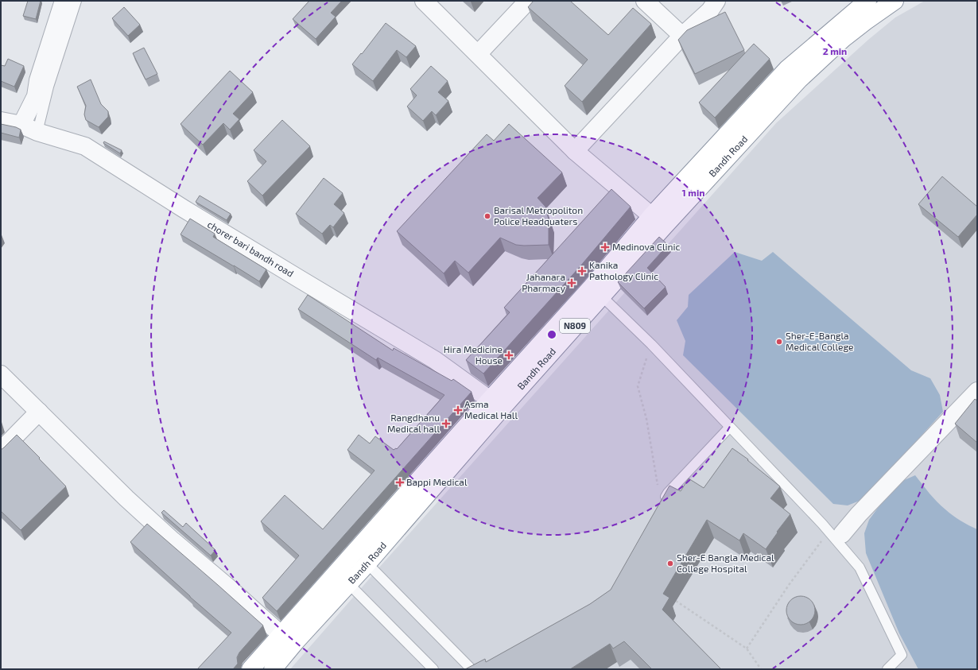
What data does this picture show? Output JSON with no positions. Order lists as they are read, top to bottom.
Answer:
{
  "streets": {
    "highway": ["Bandh Road", "N809"],
    "street": ["chorer bari bandh road"]
  },
  "crossings": [
    ["Bandh Road", "chorer bari bandh road"]
  ],
  "places": {
    "other": ["Barisal Metropoliton Police Headquaters", "Sher-E-Bangla Medical College", "Sher-E Bangla Medical College Hospital"],
    "health": [
      "Medinova Clinic",
      "Kanika Pathology Clinic",
      "Jahanara Pharmacy",
      "Hira Medicine House",
      "Asma Medical Hall",
      "Rangdhanu Medical hall",
      "Bappi Medical"
    ]
  },
  "rings": ["2 min", "1 min"]
}
